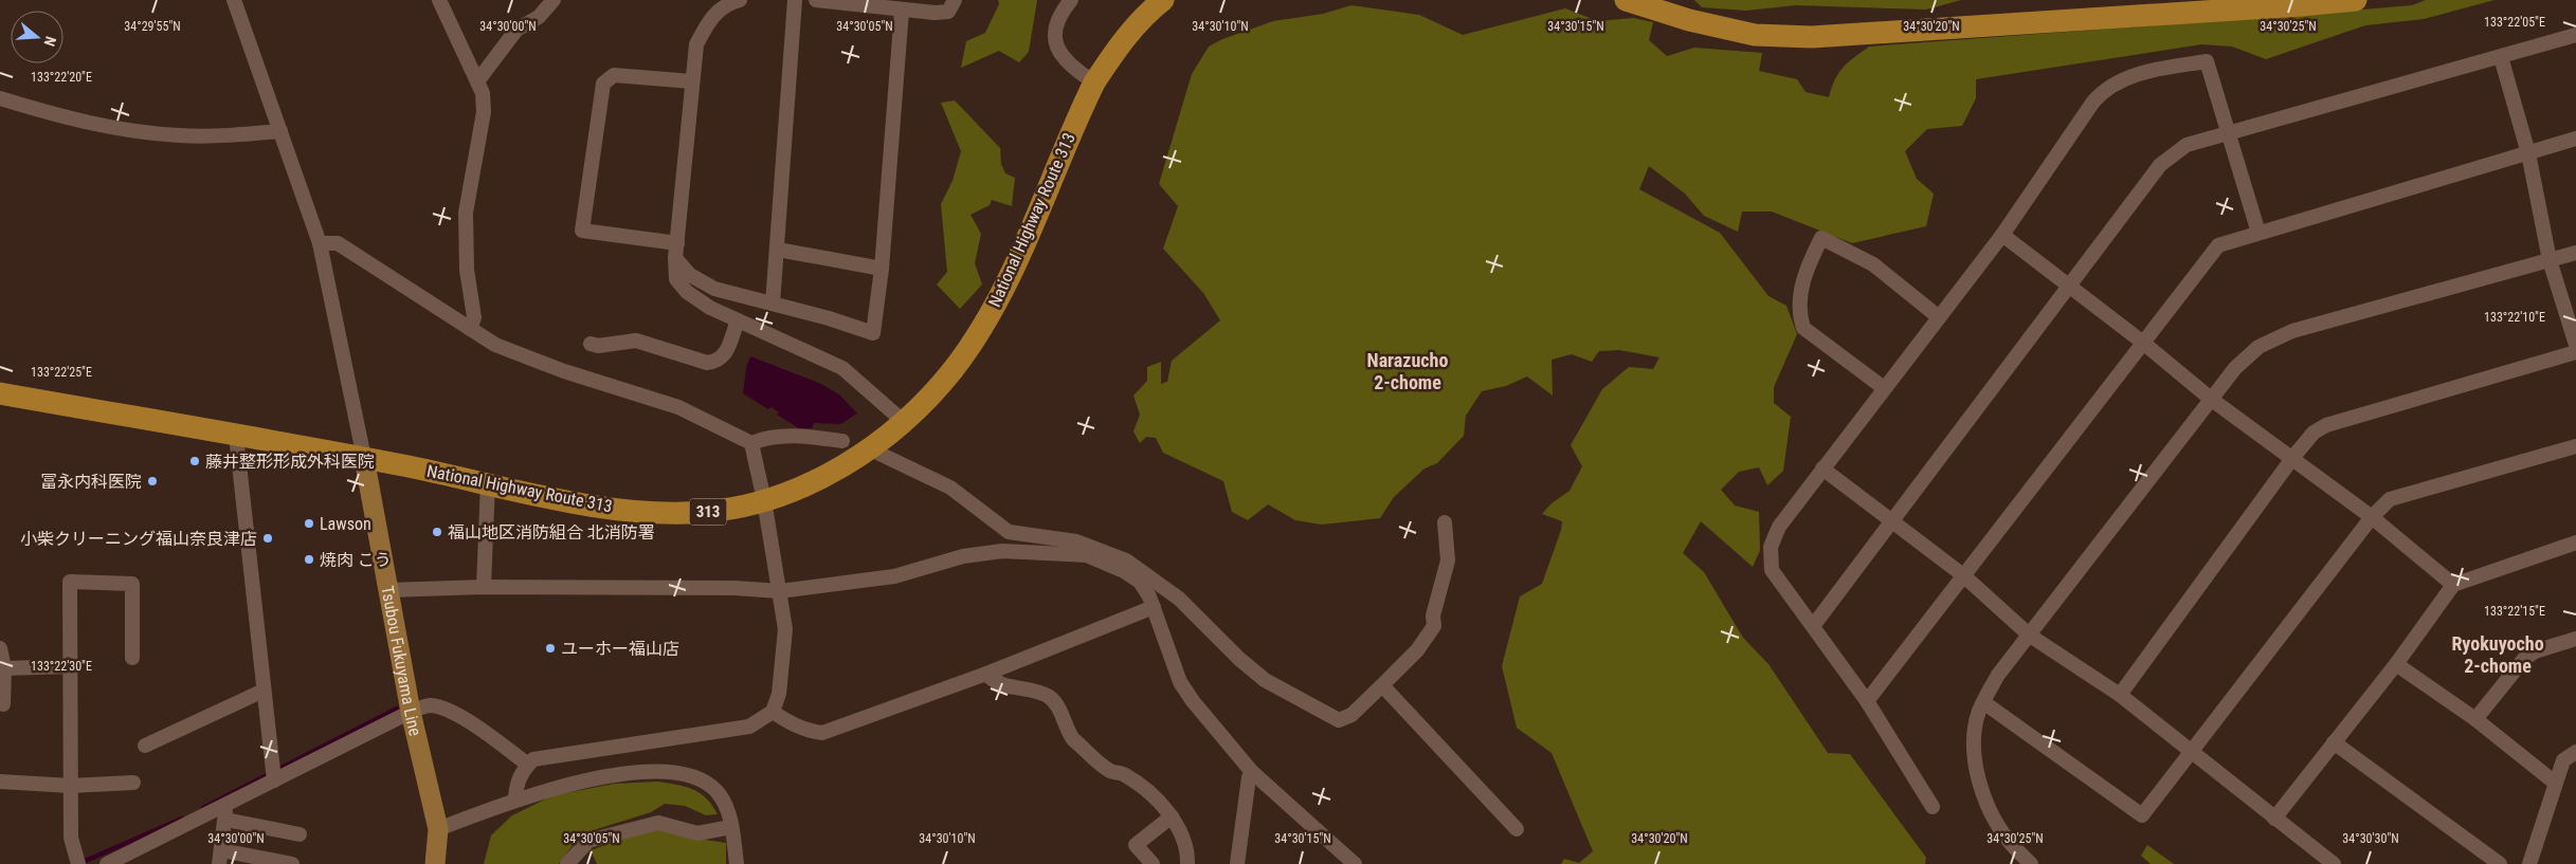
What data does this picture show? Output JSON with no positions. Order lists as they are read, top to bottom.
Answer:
{
  "streets": {
    "highway": ["National Highway Route 313", "313"],
    "main road": ["Tsubou Fukuyama Line"]
  },
  "crossings": [
    ["National Highway Route 313", "Tsubou Fukuyama Line"]
  ],
  "districts": ["Narazucho 2-chome", "Ryokuyocho 2-chome"],
  "places": [
    "藤井整形形成外科医院",
    "冨永内科医院",
    "Lawson",
    "福山地区消防組合 北消防署",
    "小柴クリーニング福山奈良津店",
    "焼肉 こう",
    "ユーホー福山店"
  ],
  "north": "right",
  "coordinates": [
    "133°22'05\"E",
    "34°29'55\"N",
    "34°30'00\"N",
    "34°30'05\"N",
    "34°30'10\"N",
    "34°30'15\"N",
    "34°30'20\"N",
    "34°30'25\"N",
    "133°22'20\"E",
    "133°22'10\"E",
    "133°22'25\"E",
    "133°22'15\"E",
    "133°22'30\"E",
    "34°30'30\"N"
  ]
}
